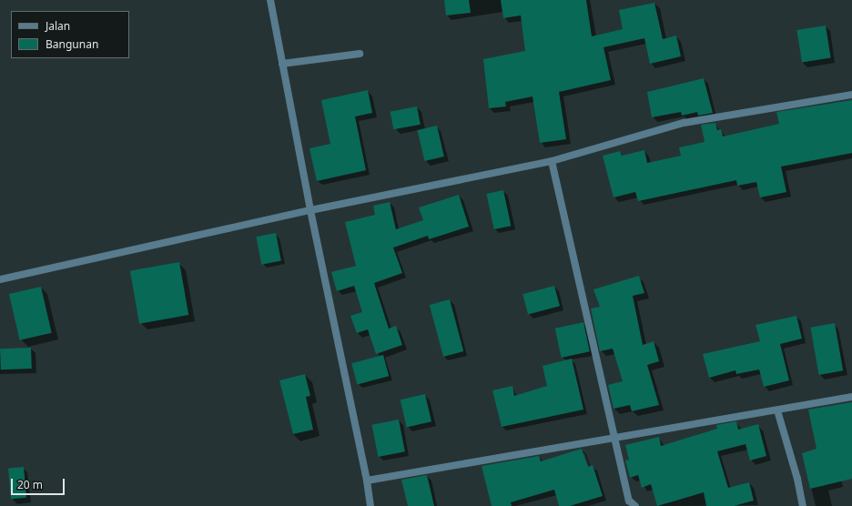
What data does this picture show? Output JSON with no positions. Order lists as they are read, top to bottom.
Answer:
{
  "legend": ["Jalan", "Bangunan"],
  "scale_bar": "20 m"
}
